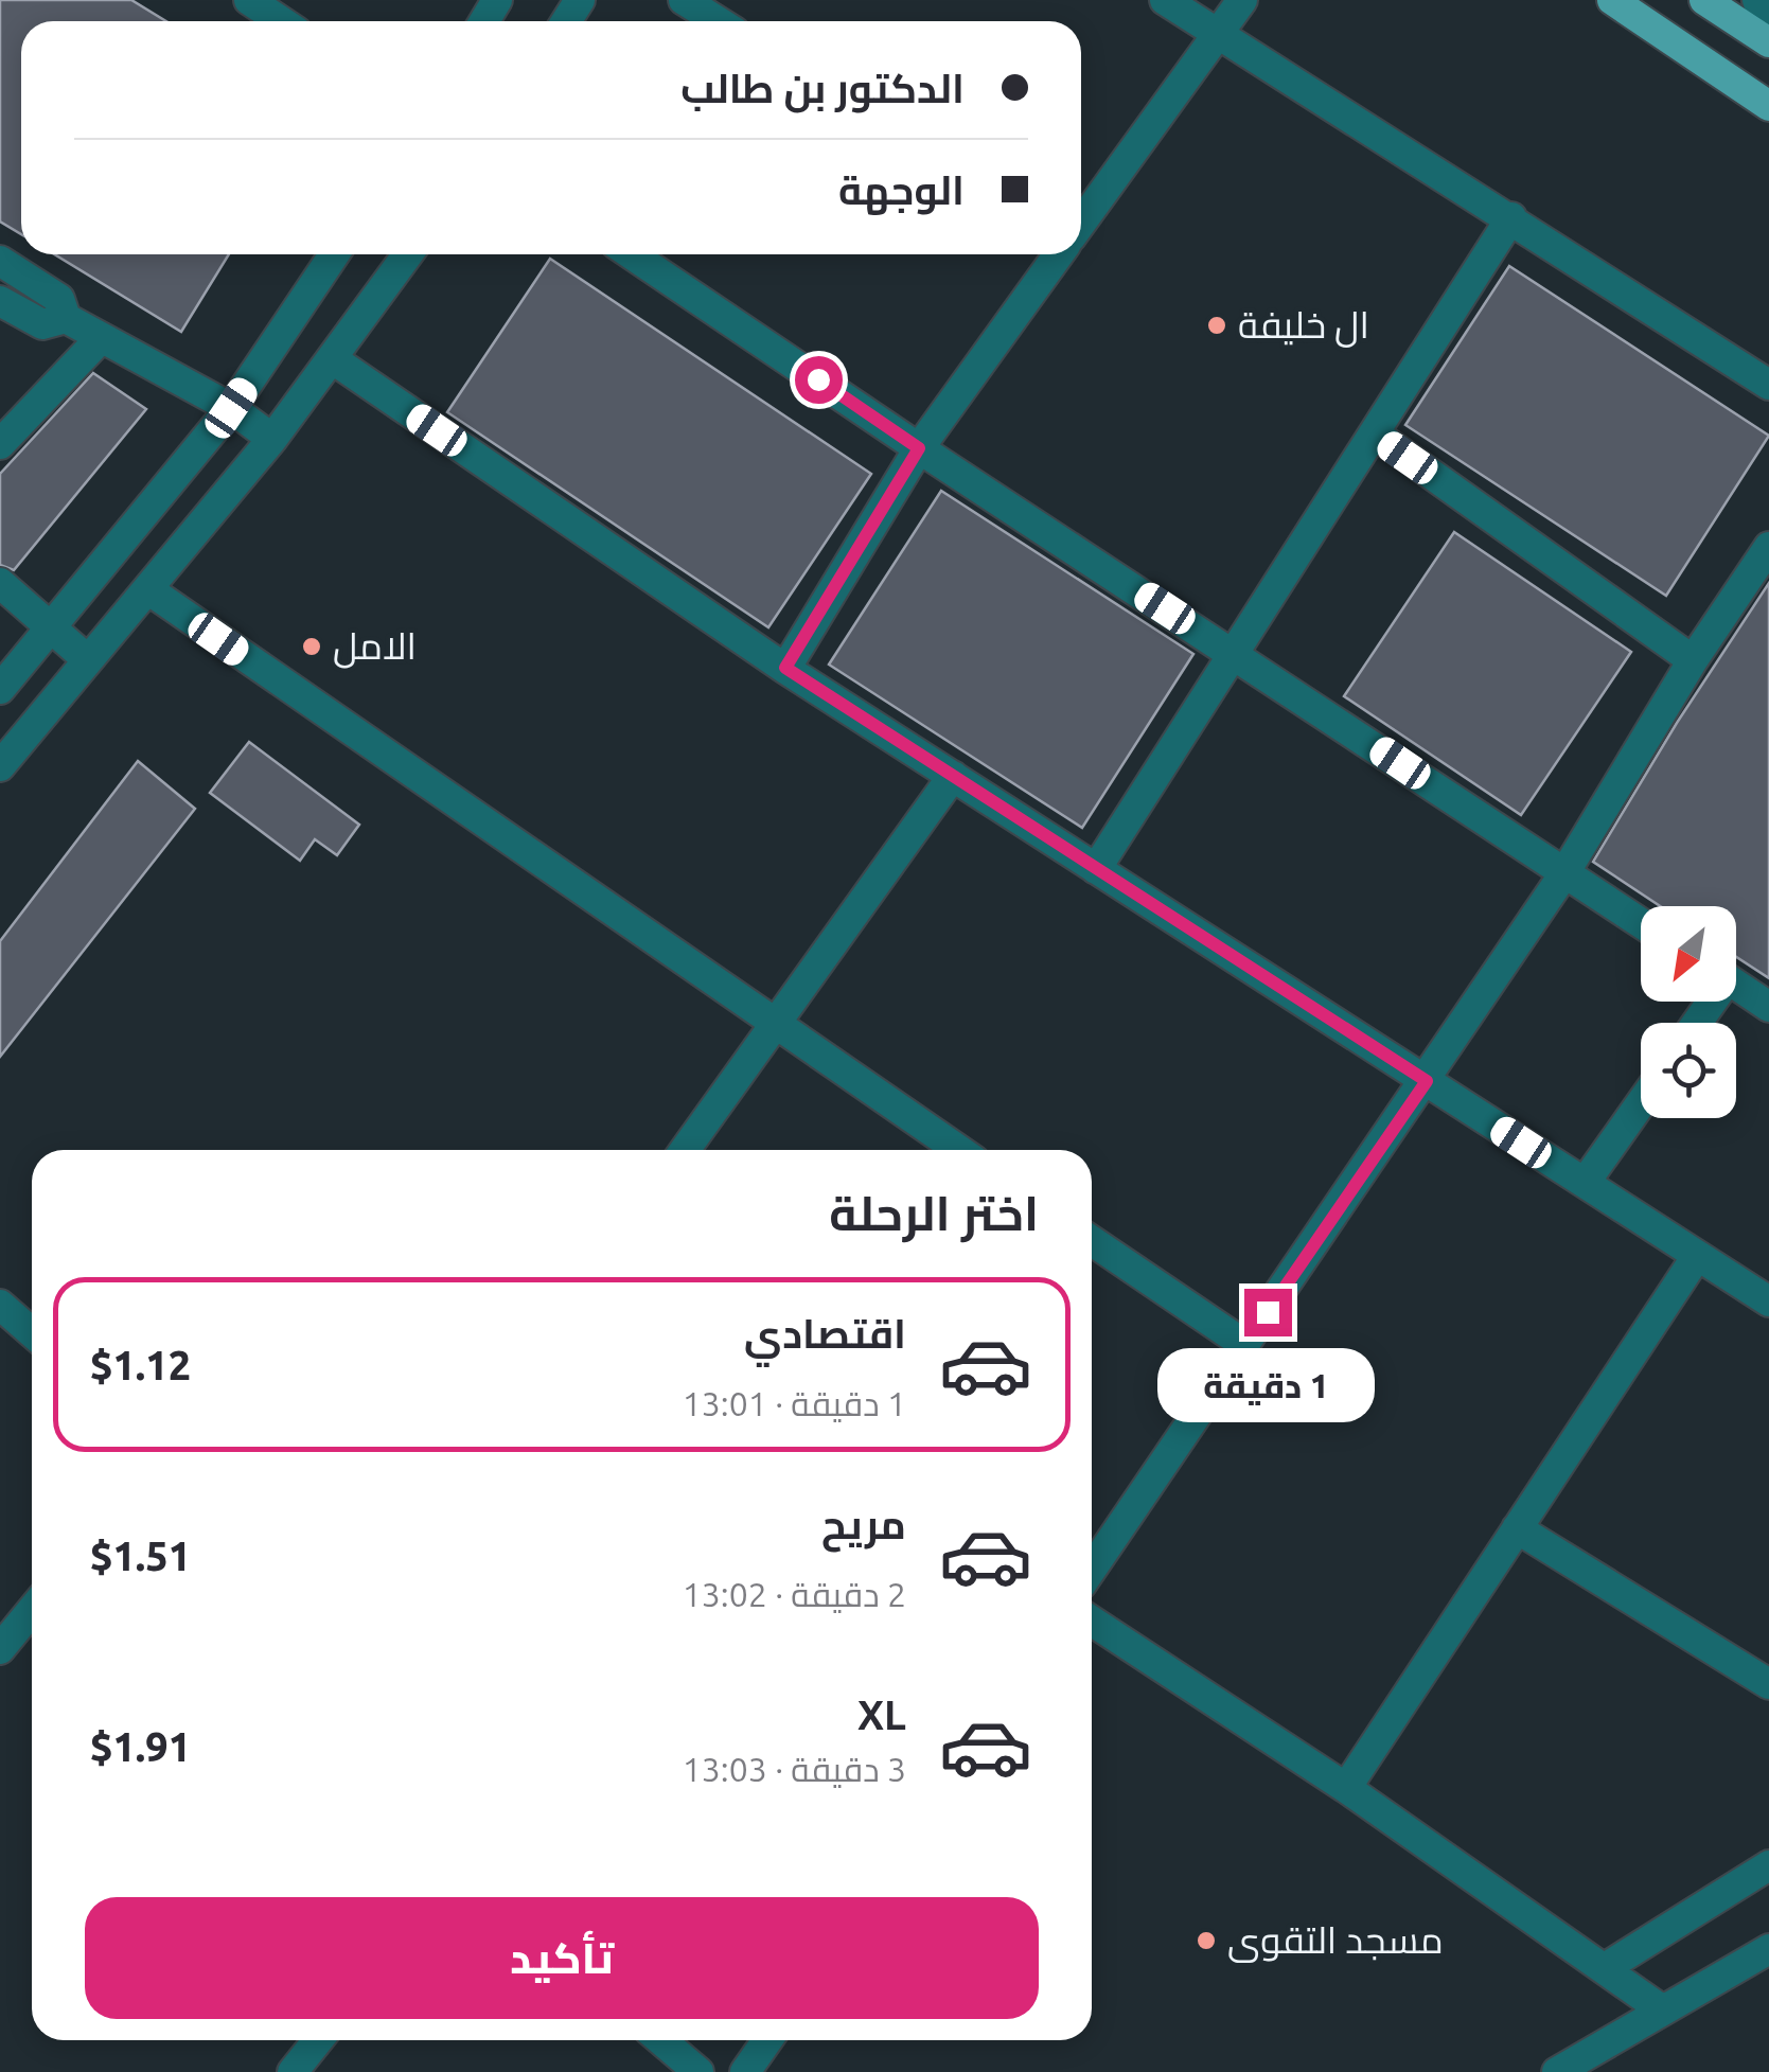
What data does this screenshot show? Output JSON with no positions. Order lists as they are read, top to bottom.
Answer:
{
  "places": ["ال خليفة", "الامل", "مسجد التقوى"],
  "north": "bottom left",
  "page": {
    "banner": ["الدكتور بن طالب", "الوجهة"],
    "heading": "اختر الرحلة",
    "list": [
      {
        "name": "اقتصادي",
        "note": "1 دقيقة · 13:01",
        "value": "$1.12"
      },
      {
        "name": "مريح",
        "note": "2 دقيقة · 13:02",
        "value": "$1.51"
      },
      {
        "name": "XL",
        "note": "3 دقيقة · 13:03",
        "value": "$1.91"
      }
    ],
    "bubble": "1 دقيقة",
    "buttons": "تأكيد"
  }
}
